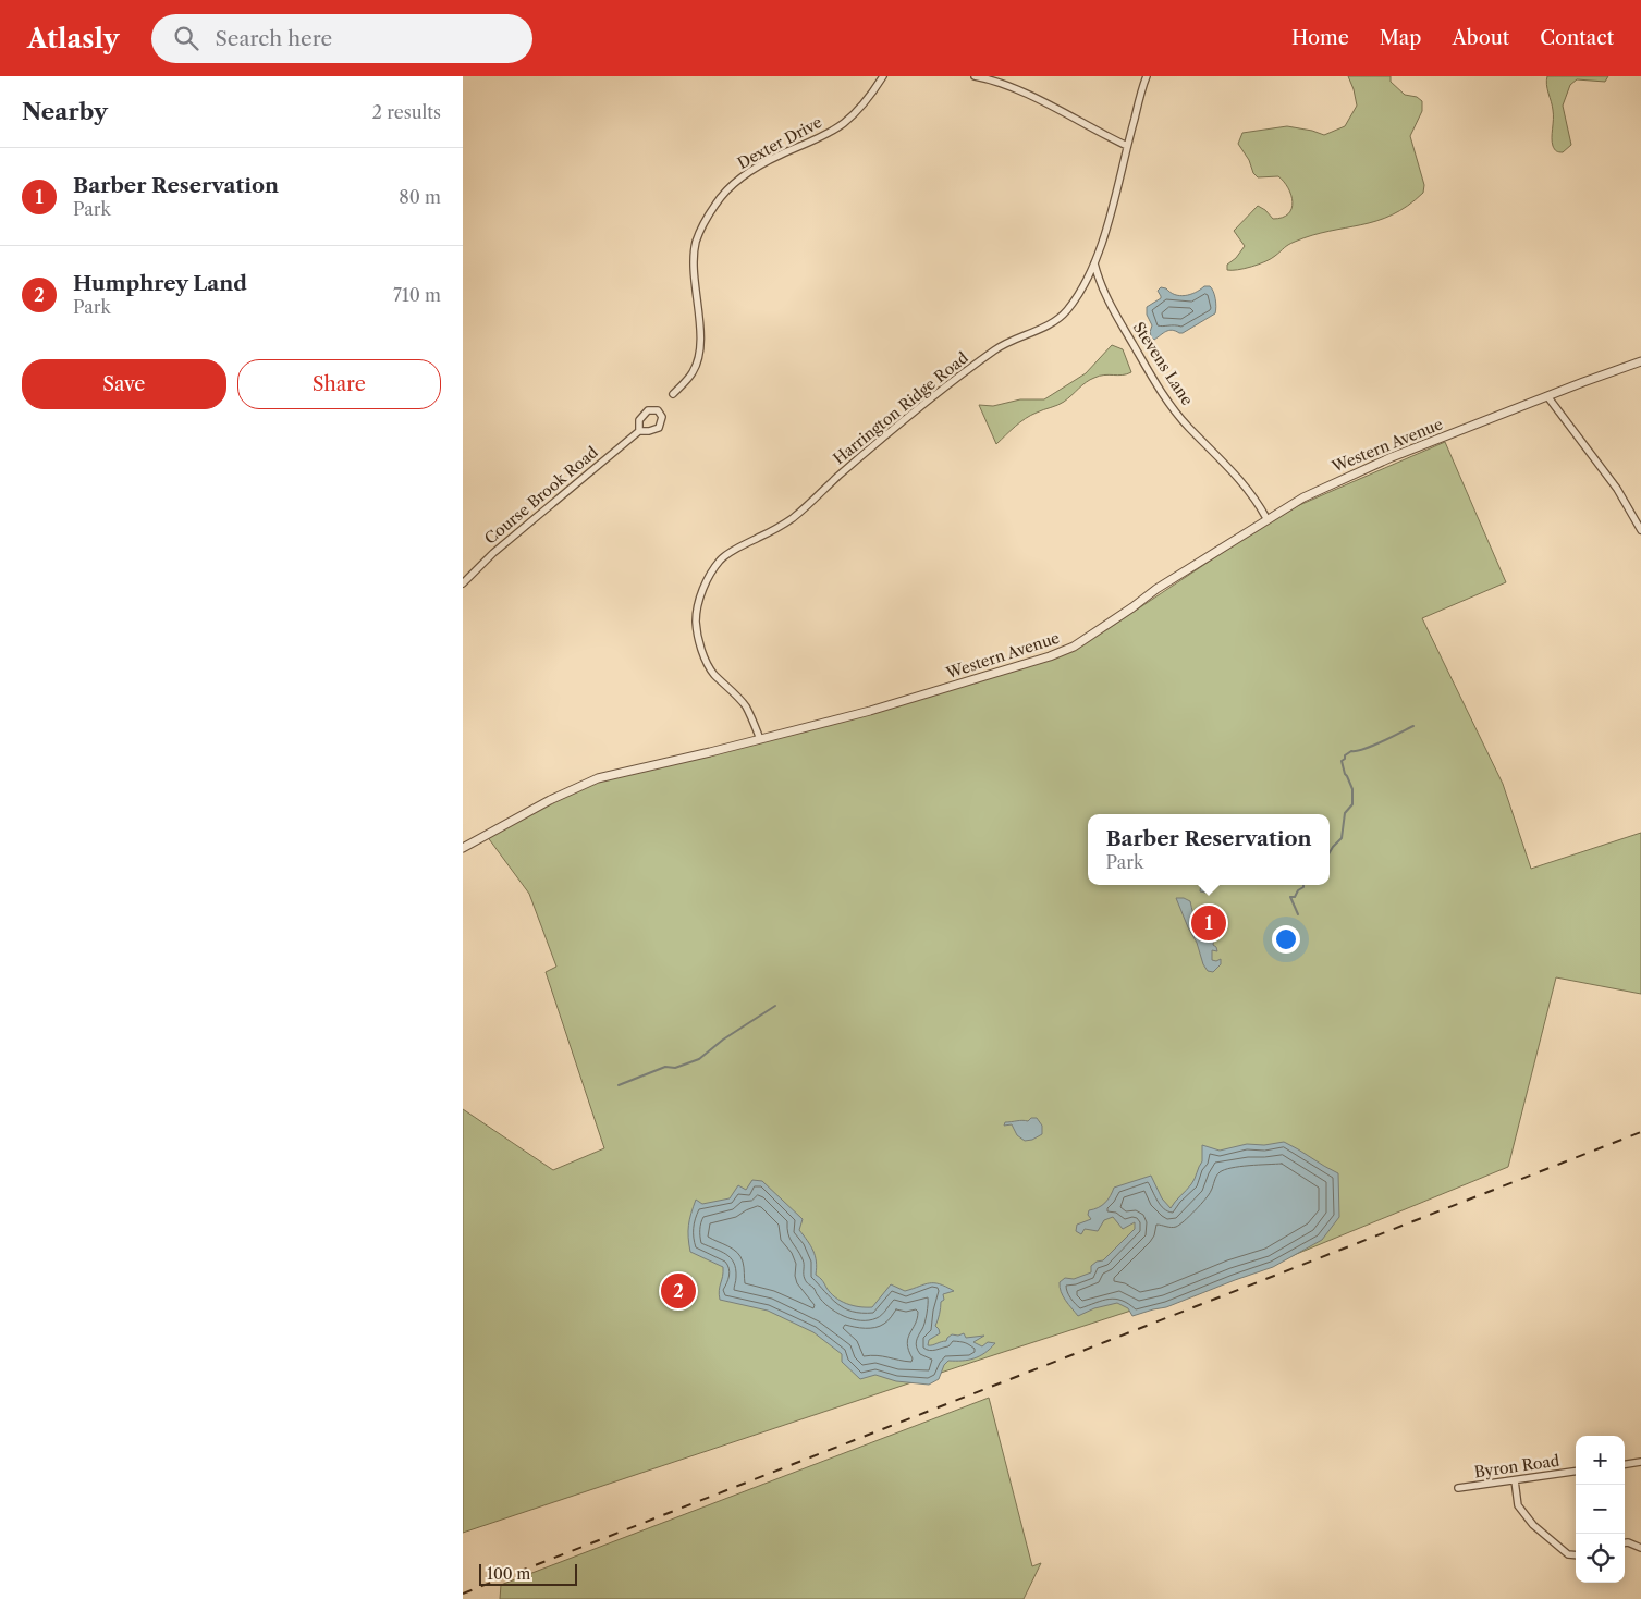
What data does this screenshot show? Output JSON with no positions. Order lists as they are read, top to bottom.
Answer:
{
  "streets": {
    "street": [
      "Dexter Drive",
      "Stevens Lane",
      "Harrington Ridge Road",
      "Western Avenue",
      "Course Brook Road",
      "Byron Road"
    ]
  },
  "crossings": [
    ["Stevens Lane", "Harrington Ridge Road"],
    ["Stevens Lane", "Western Avenue"],
    ["Harrington Ridge Road", "Western Avenue"]
  ],
  "scale_bar": "100 m",
  "page": {
    "header": "Atlasly",
    "search": "Search here",
    "nav": [
      "Home",
      "Map",
      "About",
      "Contact"
    ],
    "heading": ["Nearby", "2 results"],
    "list": [
      {
        "mark": "1",
        "name": "Barber Reservation",
        "note": "Park",
        "value": "80 m"
      },
      {
        "mark": "2",
        "name": "Humphrey Land",
        "note": "Park",
        "value": "710 m"
      }
    ],
    "buttons": ["Save", "Share"],
    "popup": ["Barber Reservation", "Park"],
    "pins": ["1", "2"],
    "map_buttons": ["+", "−"],
    "scale": "100 m"
  }
}
